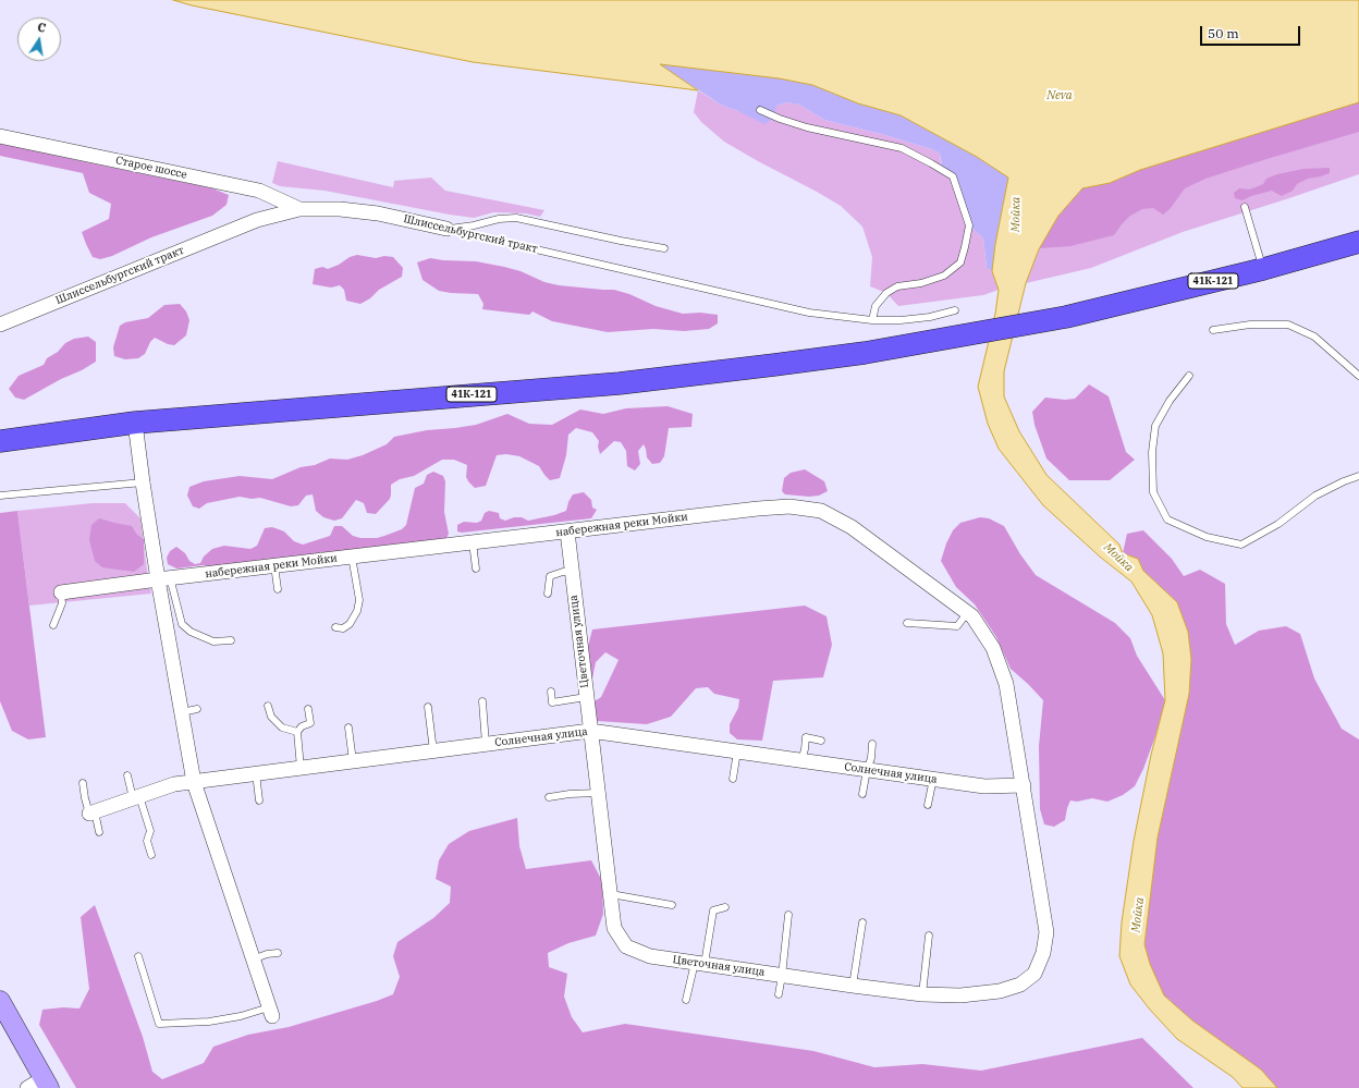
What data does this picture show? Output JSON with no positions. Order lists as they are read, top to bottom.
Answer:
{
  "streets": {
    "main road": ["41К-121"],
    "street": [
      "Старое шоссе",
      "Шлиссельбургский тракт",
      "набережная реки Мойки",
      "Цветочная улица",
      "Солнечная улица"
    ]
  },
  "crossings": [
    ["Старое шоссе", "Шлиссельбургский тракт"],
    ["набережная реки Мойки", "Цветочная улица"],
    ["набережная реки Мойки", "Солнечная улица"],
    ["Цветочная улица", "Солнечная улица"]
  ],
  "water": ["Neva", "Мойка"],
  "scale_bar": "50 m",
  "north": "top"
}
